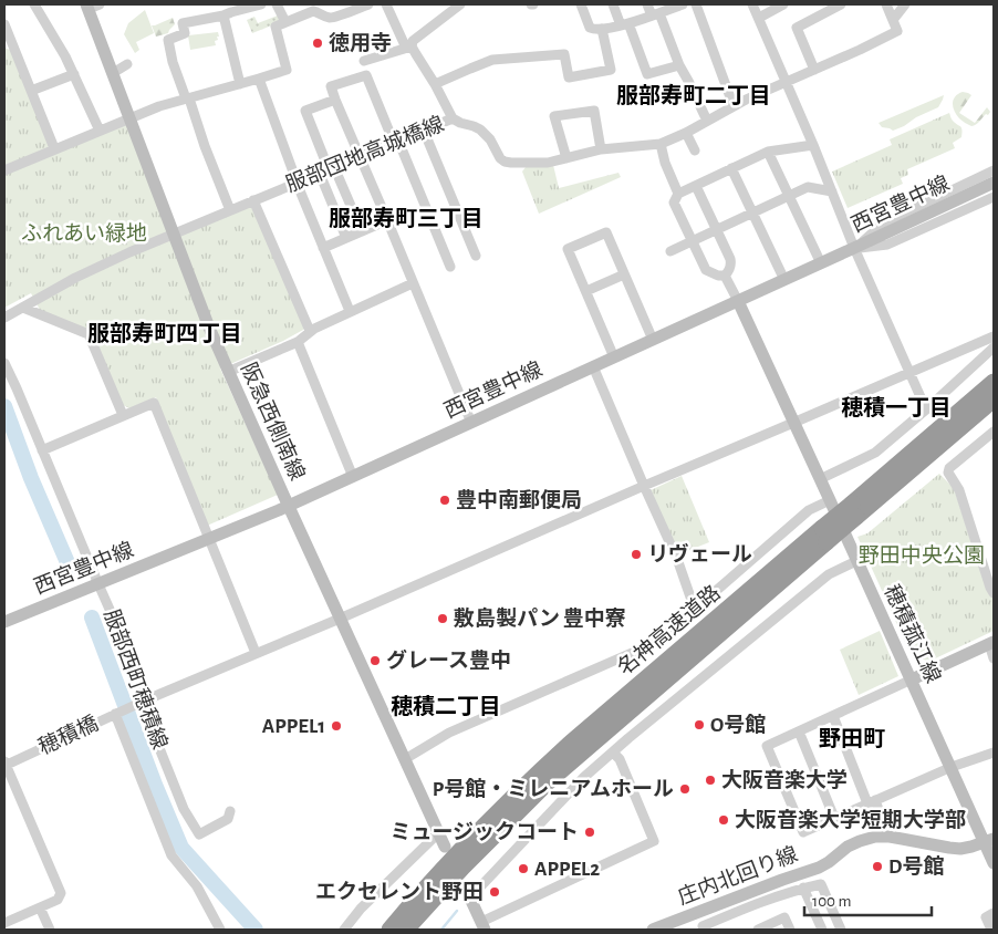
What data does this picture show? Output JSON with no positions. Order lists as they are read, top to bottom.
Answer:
{
  "streets": {
    "highway": ["名神高速道路"],
    "street": [
      "服部団地高城橋線",
      "西宮豊中線",
      "阪急西側南線",
      "穂積菰江線",
      "服部西町穂積線",
      "穂積橋",
      "庄内北回り線"
    ]
  },
  "crossings": [
    ["服部団地高城橋線", "阪急西側南線"],
    ["西宮豊中線", "阪急西側南線"],
    ["西宮豊中線", "穂積菰江線"],
    ["西宮豊中線", "服部西町穂積線"],
    ["阪急西側南線", "穂積橋"],
    ["穂積菰江線", "穂積橋"],
    ["穂積菰江線", "庄内北回り線"],
    ["服部西町穂積線", "穂積橋"]
  ],
  "districts": [
    "服部寿町二丁目",
    "服部寿町三丁目",
    "服部寿町四丁目",
    "穂積一丁目",
    "穂積二丁目",
    "野田町"
  ],
  "parks": ["ふれあい緑地", "野田中央公園"],
  "places": [
    "徳用寺",
    "豊中南郵便局",
    "リヴェール",
    "敷島製パン 豊中寮",
    "グレース豊中",
    "O号館",
    "APPEL1",
    "大阪音楽大学",
    "P号館・ミレニアムホール",
    "大阪音楽大学短期大学部",
    "ミュージックコート",
    "D号館",
    "APPEL2",
    "エクセレント野田"
  ],
  "scale_bar": "100 m"
}
